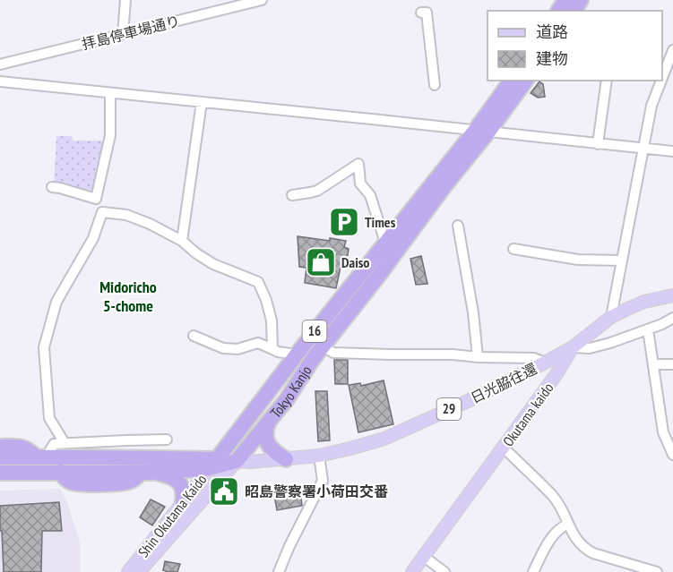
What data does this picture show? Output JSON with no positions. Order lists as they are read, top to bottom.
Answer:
{
  "streets": {
    "highway": ["16", "Tokyo Kanjo"],
    "main road": [
      "日光脇往還",
      "29",
      "Okutama kaido",
      "Shin Okutama Kaido"
    ],
    "street": ["拝島停車場通り"]
  },
  "crossings": [
    ["日光脇往還", "Tokyo Kanjo"],
    ["日光脇往還", "Okutama kaido"],
    ["日光脇往還", "Shin Okutama Kaido"],
    ["Tokyo Kanjo", "Shin Okutama Kaido"]
  ],
  "districts": ["Midoricho 5-chome"],
  "places": {
    "parking": ["Times"],
    "shop": ["Daiso"],
    "public building": ["昭島警察署小荷田交番"]
  },
  "legend": ["道路", "建物"]
}
